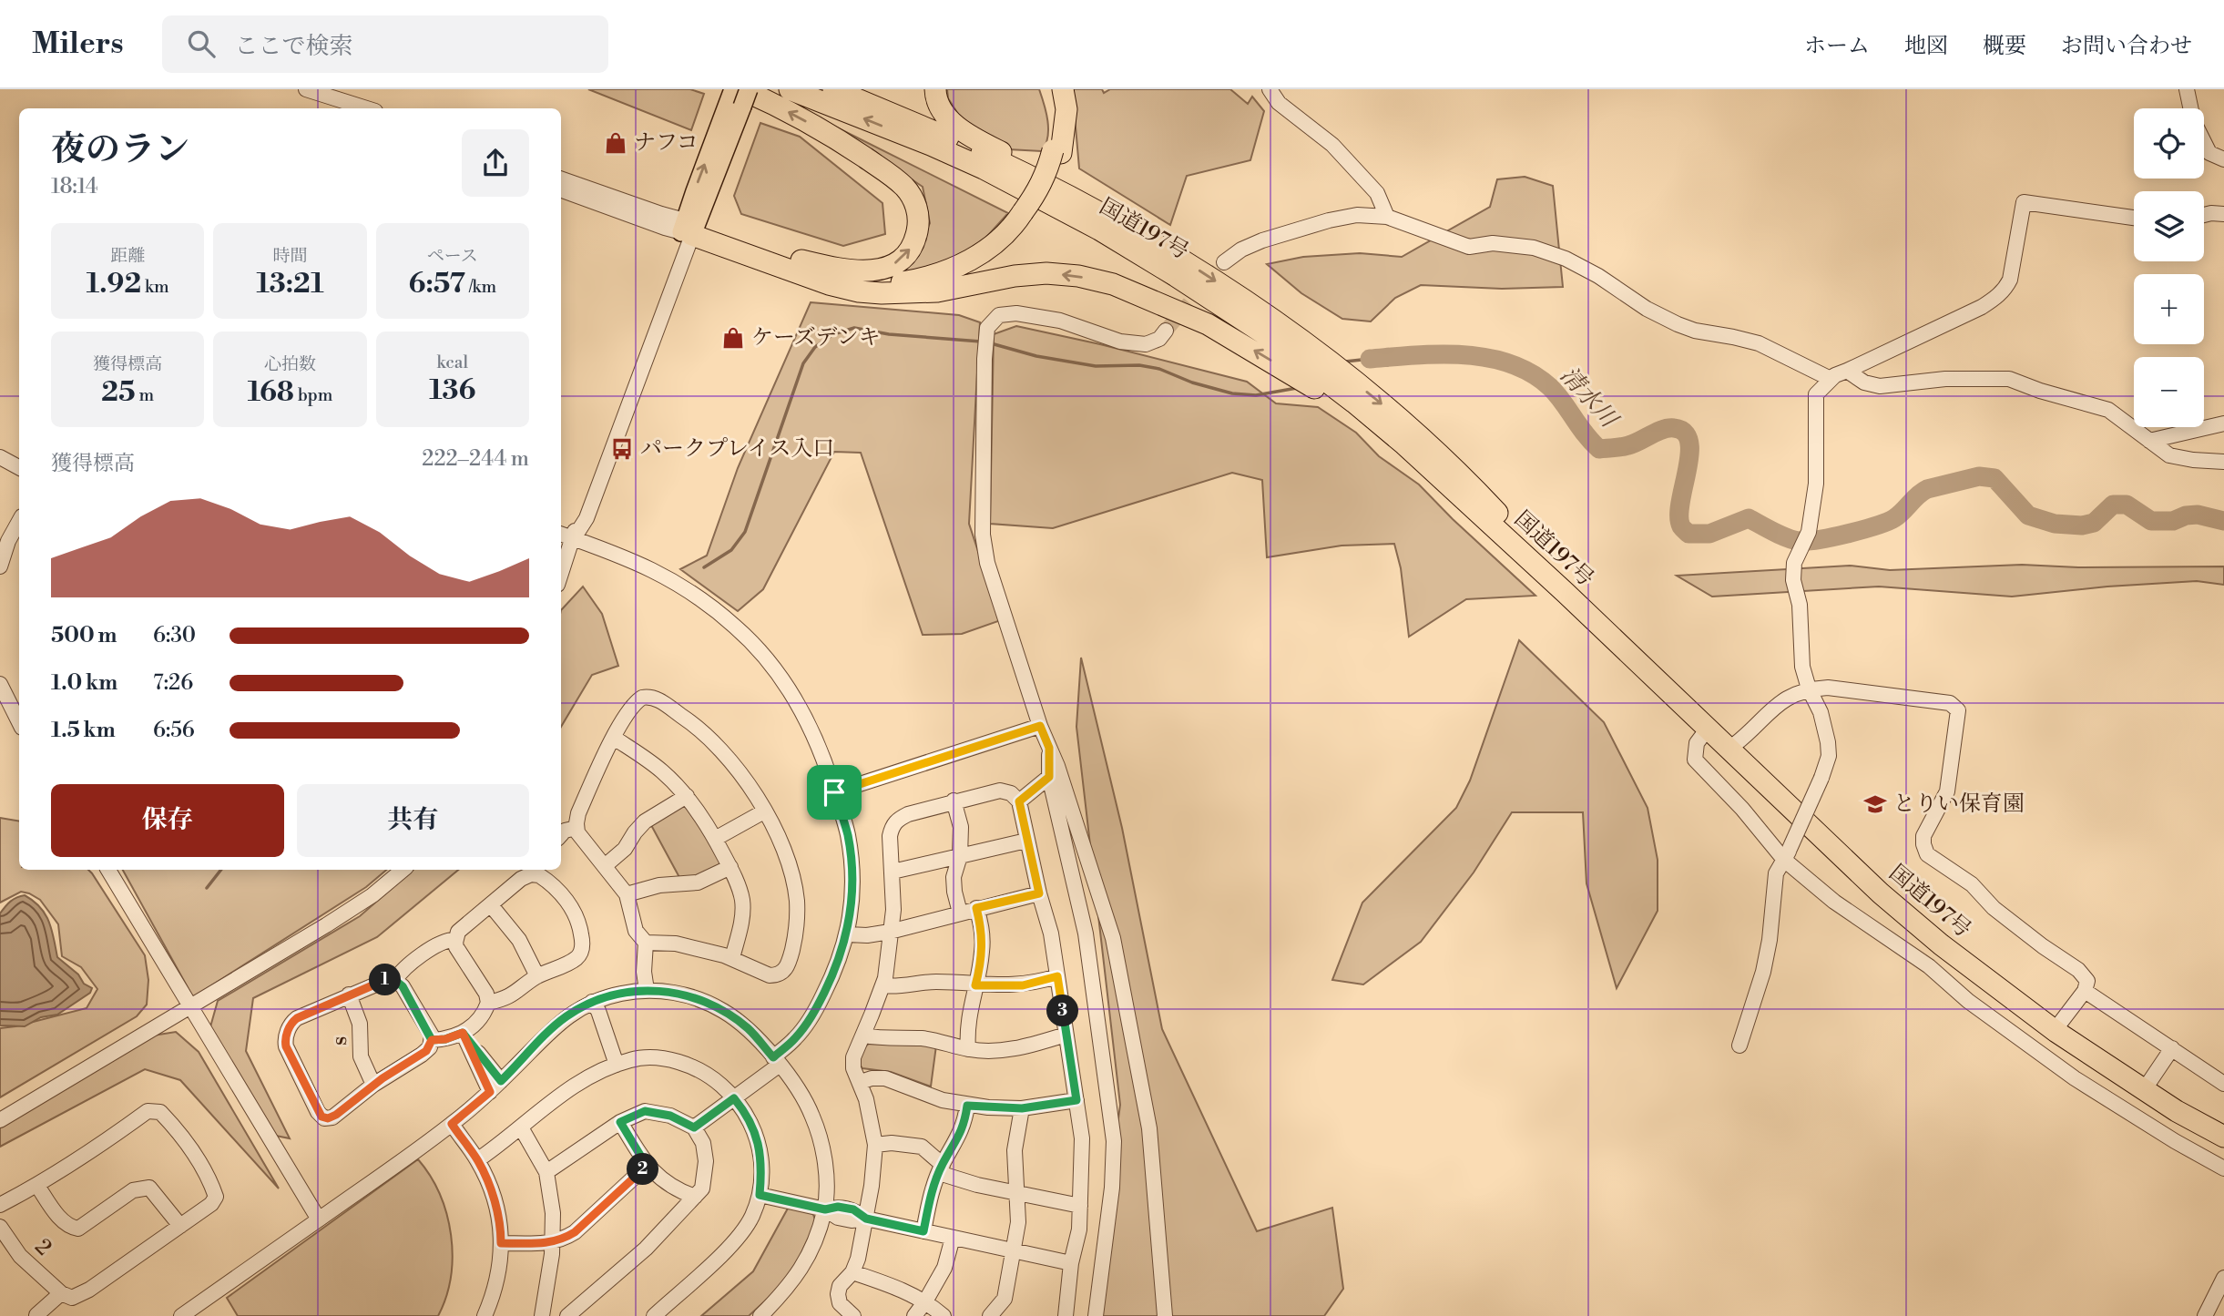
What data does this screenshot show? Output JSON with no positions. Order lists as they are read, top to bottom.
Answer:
{
  "streets": {
    "highway": ["国道197号"],
    "street": ["s", "2"]
  },
  "water": ["清水川"],
  "places": {
    "shop": ["ナフコ", "ケーズデンキ"],
    "bus stop": ["パークプレイス入口"],
    "school or university": ["とりい保育園"]
  },
  "page": {
    "header": "Milers",
    "search": "ここで検索",
    "nav": [
      "ホーム",
      "地図",
      "概要",
      "お問い合わせ"
    ],
    "map_buttons": ["+", "−"],
    "heading": ["夜のラン", "18:14"],
    "stats": [
      ["距離", "1.92 km"],
      ["時間", "13:21"],
      ["ペース", "6:57 /km"],
      ["獲得標高", "25 m"],
      ["心拍数", "168 bpm"],
      ["kcal", "136"]
    ],
    "chart": ["獲得標高", "222–244 m"],
    "list": [
      {
        "name": "500 m",
        "note": "6:30"
      },
      {
        "name": "1.0 km",
        "note": "7:26"
      },
      {
        "name": "1.5 km",
        "note": "6:56"
      }
    ],
    "buttons": ["保存", "共有"],
    "pins": ["1", "3", "2"]
  }
}
